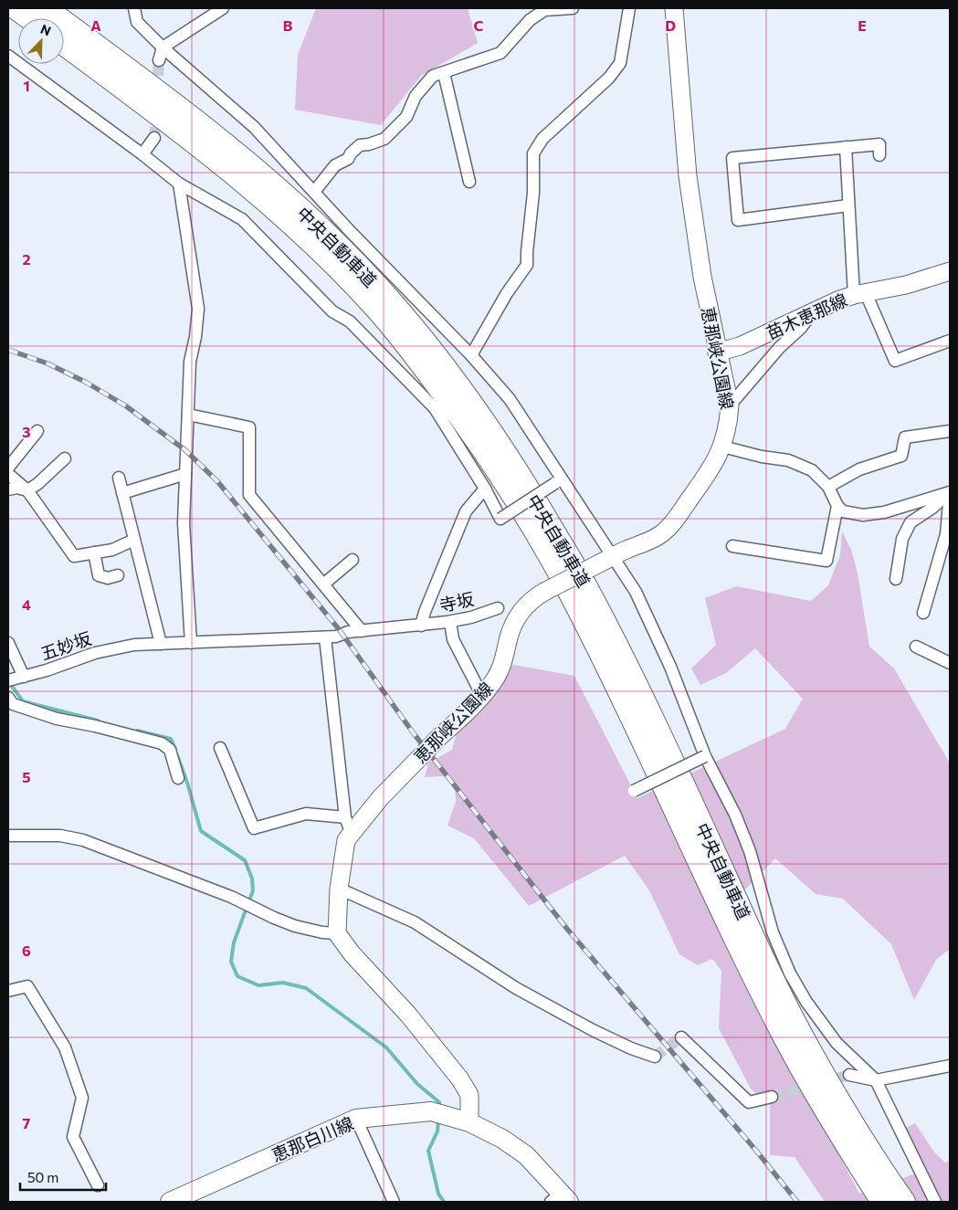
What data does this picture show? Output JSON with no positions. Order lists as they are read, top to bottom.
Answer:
{
  "streets": {
    "highway": ["中央自動車道"],
    "main road": ["苗木恵那線", "恵那峡公園線", "恵那白川線"],
    "street": ["寺坂", "五妙坂"]
  },
  "crossings": [
    ["苗木恵那線", "恵那峡公園線"],
    ["寺坂", "五妙坂"]
  ],
  "scale_bar": "50 m",
  "north": "top right",
  "grid": {
    "columns": [
      "A",
      "B",
      "C",
      "D",
      "E"
    ],
    "rows": [
      "1",
      "2",
      "3",
      "4",
      "5",
      "6",
      "7"
    ]
  }
}
